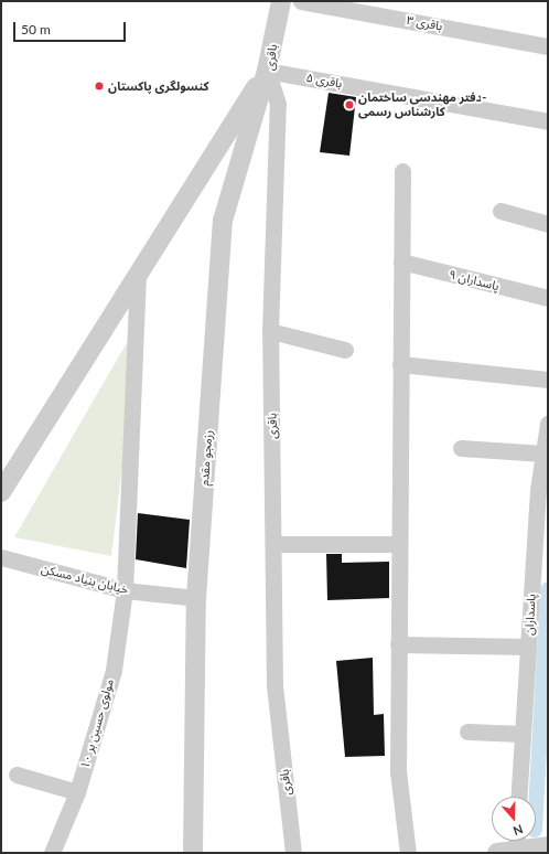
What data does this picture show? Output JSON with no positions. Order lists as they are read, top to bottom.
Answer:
{
  "streets": {
    "street": [
      "باقری ۳",
      "باقری",
      "باقری ۵",
      "پاسداران ۹",
      "رزمجو مقدم",
      "خیابان بنیاد مسکن",
      "پاسداران",
      "مولوی حسین بر ۱۰"
    ]
  },
  "crossings": [
    ["باقری", "باقری ۵"],
    ["باقری", "رزمجو مقدم"],
    ["باقری ۵", "رزمجو مقدم"],
    ["رزمجو مقدم", "خیابان بنیاد مسکن"],
    ["خیابان بنیاد مسکن", "مولوی حسین بر ۱۰"]
  ],
  "places": ["کنسولگری پاکستان", "دفتر مهندسی ساختمان- کارشناس رسمی"],
  "scale_bar": "50 m",
  "north": "bottom"
}
